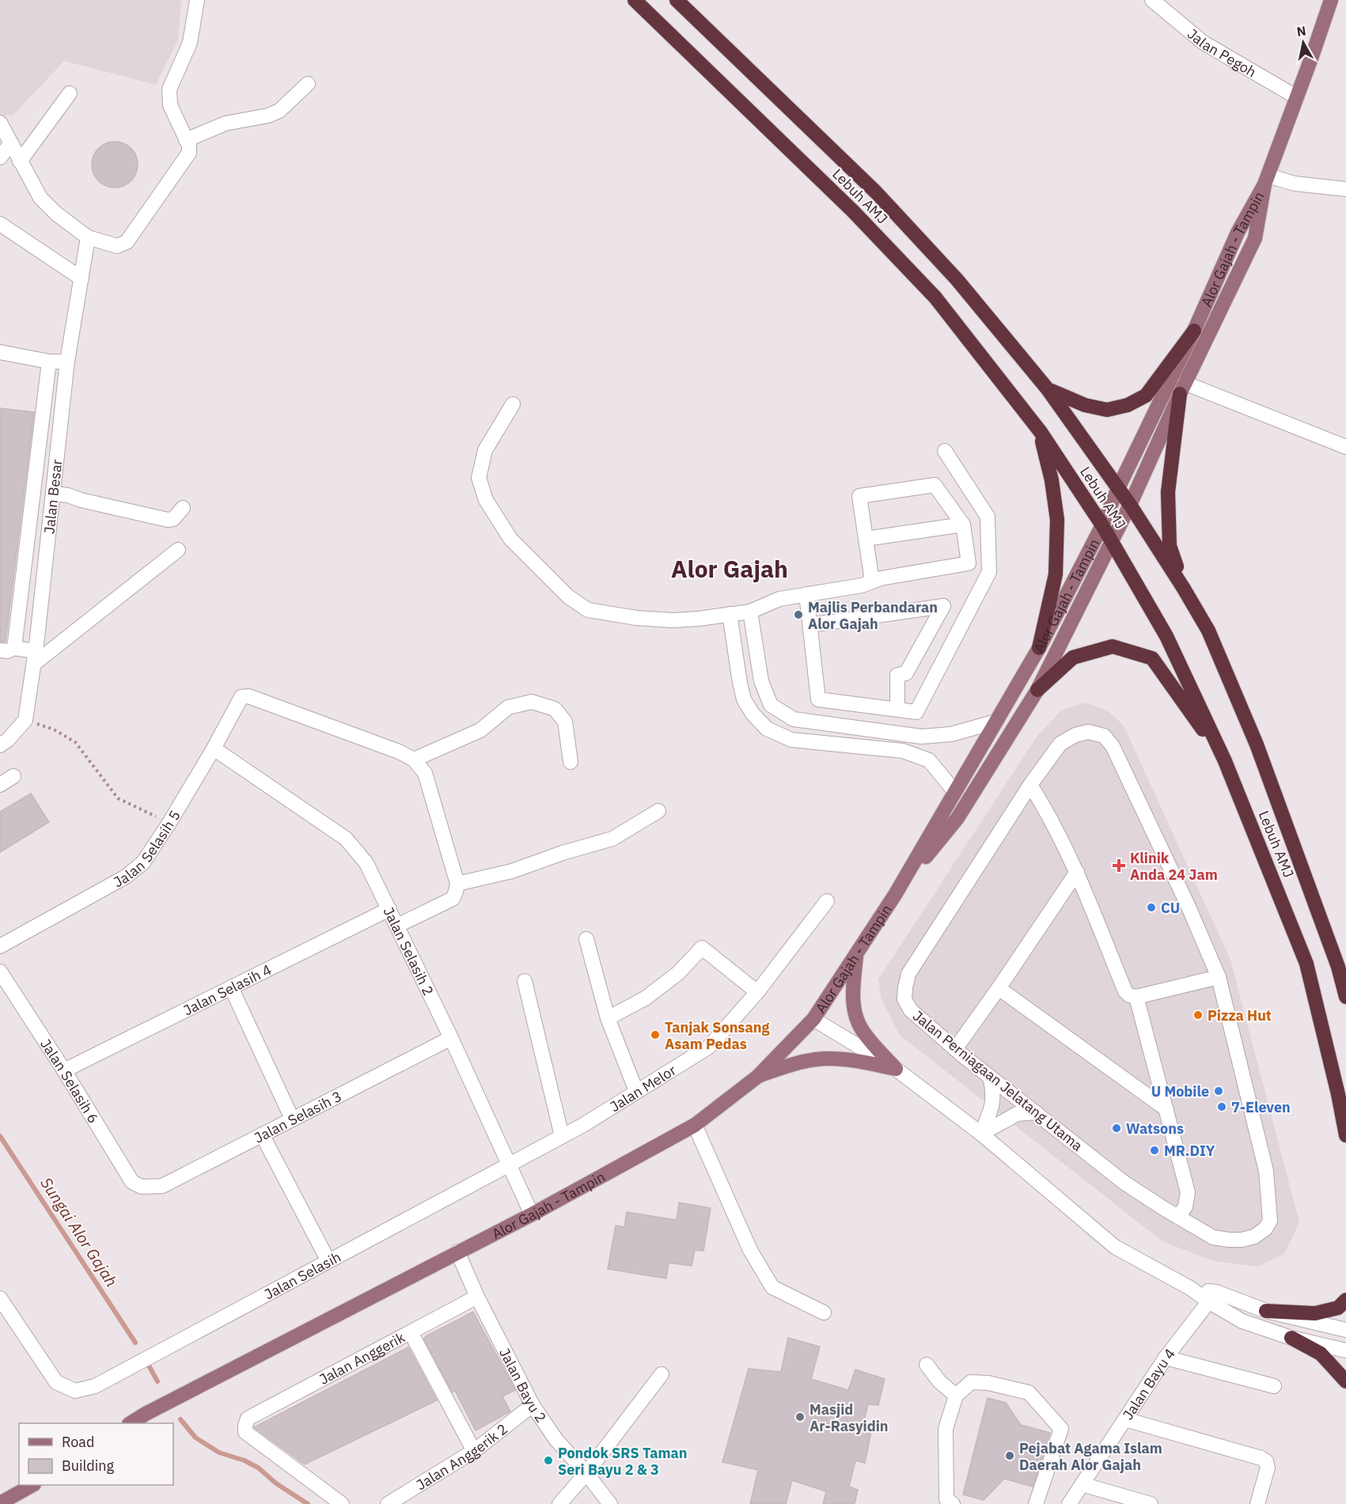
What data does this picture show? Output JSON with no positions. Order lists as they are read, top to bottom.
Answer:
{
  "streets": {
    "highway": ["Lebuh AMJ"],
    "main road": ["Alor Gajah - Tampin"],
    "street": [
      "Jalan Pegoh",
      "Jalan Besar",
      "Jalan Selasih 5",
      "Jalan Selasih 2",
      "Jalan Selasih 4",
      "Jalan Selasih 6",
      "Jalan Perniagaan Jelatang Utama",
      "Jalan Melor",
      "Jalan Selasih 3",
      "Jalan Selasih",
      "Jalan Anggerik",
      "Jalan Bayu 2",
      "Jalan Bayu 4",
      "Jalan Anggerik 2"
    ]
  },
  "crossings": [
    ["Lebuh AMJ", "Alor Gajah - Tampin"],
    ["Alor Gajah - Tampin", "Jalan Selasih 2"],
    ["Alor Gajah - Tampin", "Jalan Bayu 2"],
    ["Jalan Selasih 5", "Jalan Selasih 2"],
    ["Jalan Selasih 2", "Jalan Selasih 4"],
    ["Jalan Selasih 2", "Jalan Melor"],
    ["Jalan Selasih 2", "Jalan Selasih 3"],
    ["Jalan Selasih 2", "Jalan Selasih"],
    ["Jalan Selasih 4", "Jalan Selasih 6"],
    ["Jalan Selasih 6", "Jalan Selasih 3"],
    ["Jalan Melor", "Jalan Selasih"],
    ["Jalan Anggerik", "Jalan Bayu 2"],
    ["Jalan Bayu 2", "Jalan Anggerik 2"]
  ],
  "districts": ["Alor Gajah"],
  "water": ["Sungai Alor Gajah"],
  "places": {
    "other": [
      "Majlis Perbandaran Alor Gajah",
      "CU",
      "Pizza Hut",
      "Tanjak Sonsang Asam Pedas",
      "U Mobile",
      "7-Eleven",
      "Watsons",
      "MR.DIY",
      "Masjid Ar-Rasyidin",
      "Pejabat Agama Islam Daerah Alor Gajah",
      "Pondok SRS Taman Seri Bayu 2 & 3"
    ],
    "health": ["Klinik Anda 24 Jam"]
  },
  "legend": ["Road", "Building"],
  "north": "top"
}
